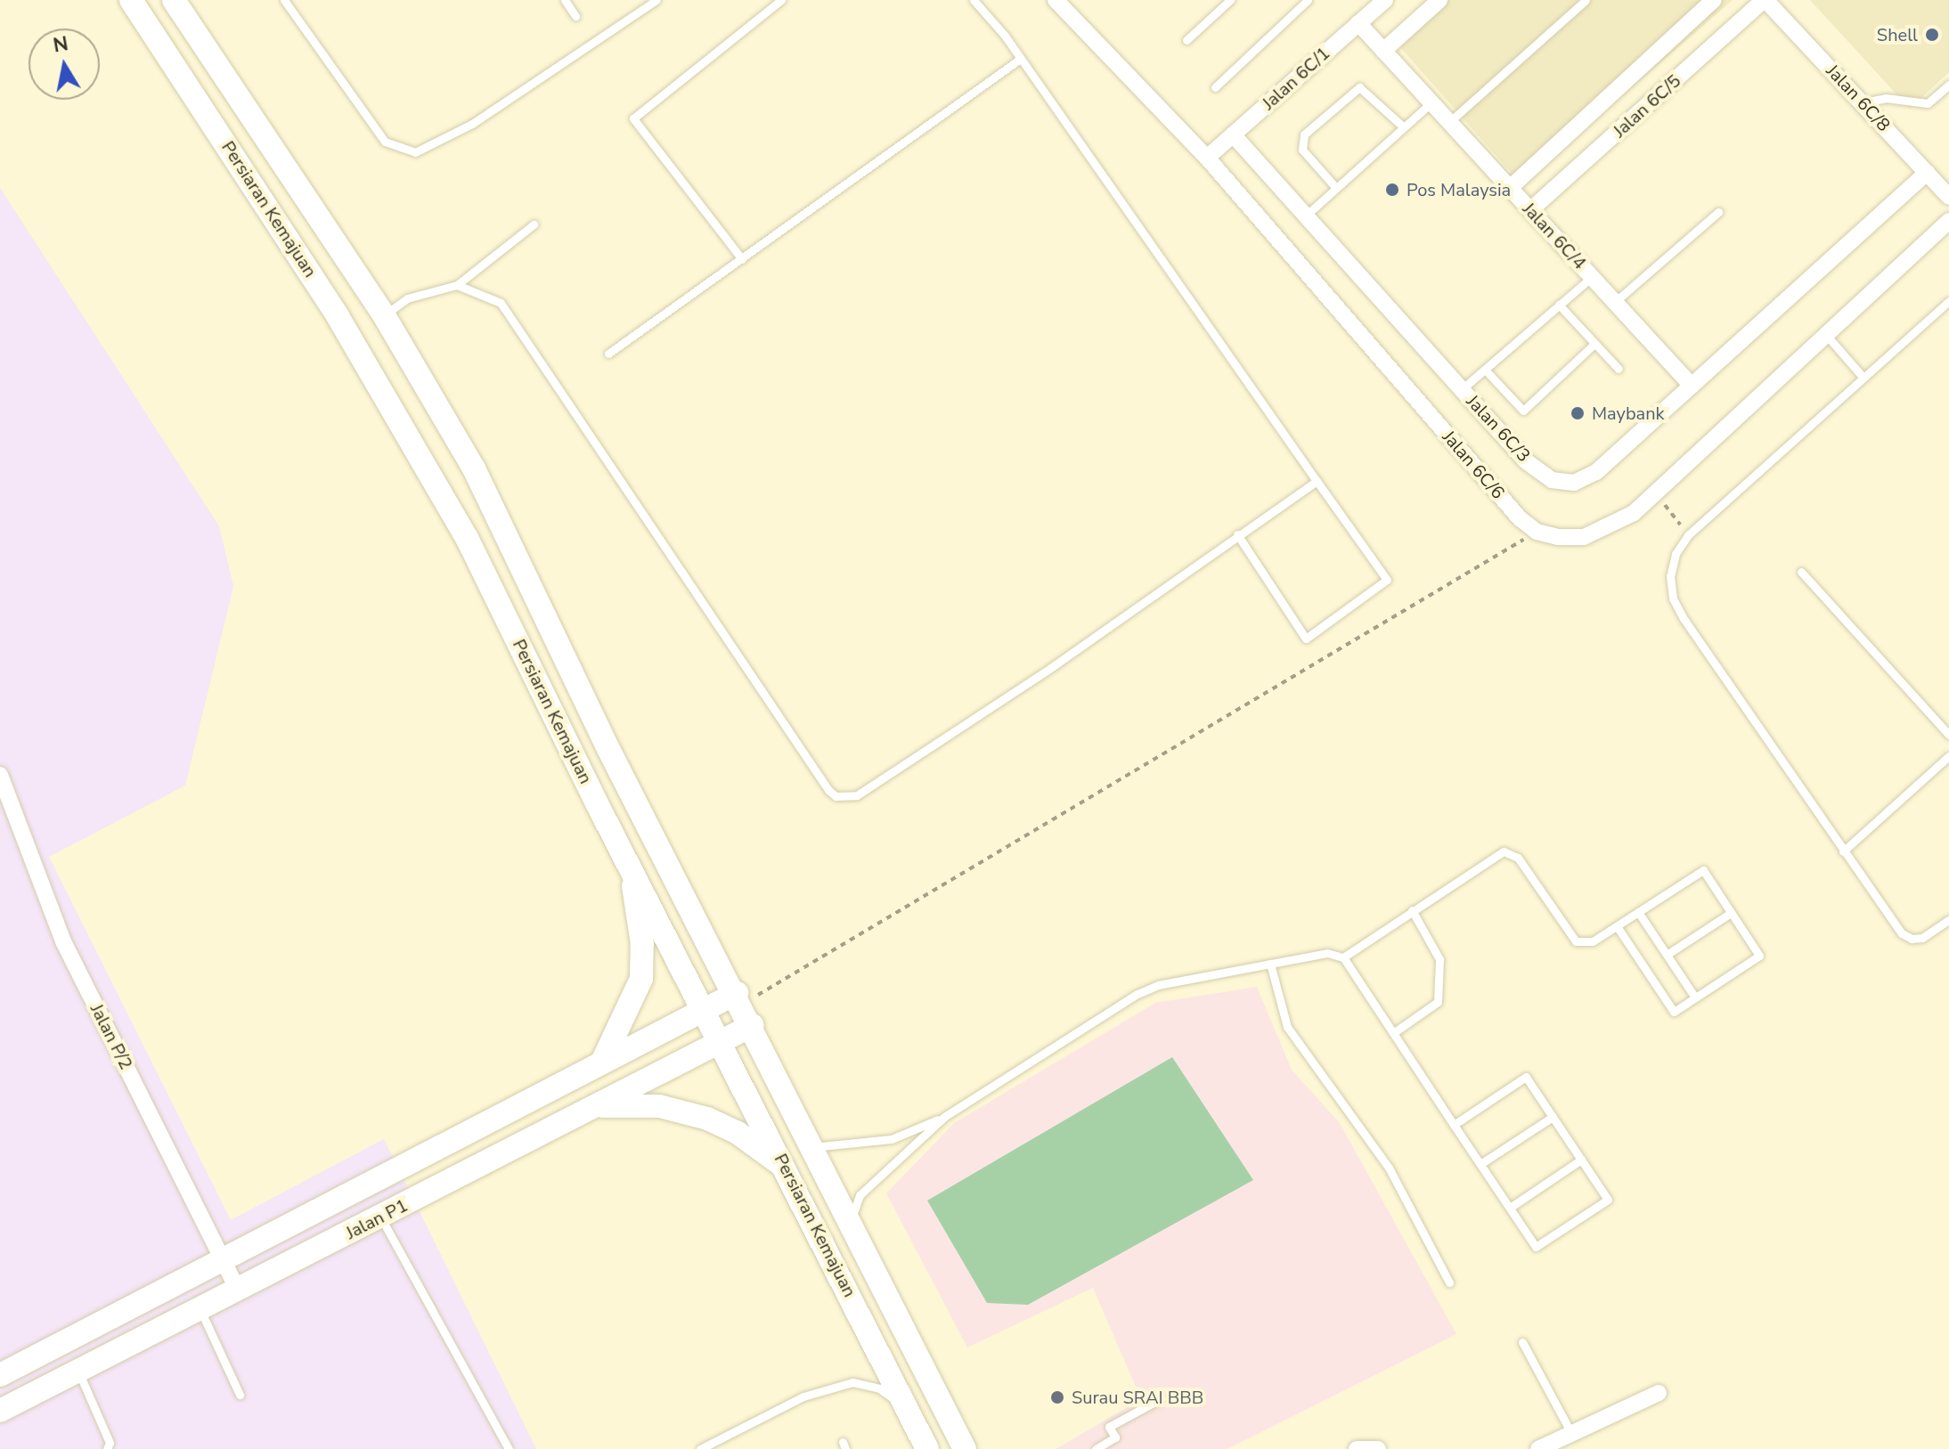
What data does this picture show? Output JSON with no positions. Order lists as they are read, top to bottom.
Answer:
{
  "streets": {
    "main road": ["Persiaran Kemajuan", "Jalan P1"],
    "street": [
      "Jalan 6C/1",
      "Jalan 6C/8",
      "Jalan 6C/5",
      "Jalan 6C/4",
      "Jalan 6C/3",
      "Jalan 6C/6",
      "Jalan P/2"
    ]
  },
  "crossings": [
    ["Jalan 6C/1", "Jalan 6C/4"],
    ["Jalan 6C/1", "Jalan 6C/3"],
    ["Jalan 6C/1", "Jalan 6C/6"],
    ["Jalan 6C/8", "Jalan 6C/5"],
    ["Jalan 6C/8", "Jalan 6C/3"],
    ["Jalan 6C/5", "Jalan 6C/4"],
    ["Persiaran Kemajuan", "Jalan P1"],
    ["Jalan 6C/4", "Jalan 6C/3"],
    ["Jalan P/2", "Jalan P1"]
  ],
  "places": [
    "Shell",
    "Pos Malaysia",
    "Maybank",
    "Surau SRAI BBB"
  ],
  "north": "top"
}
